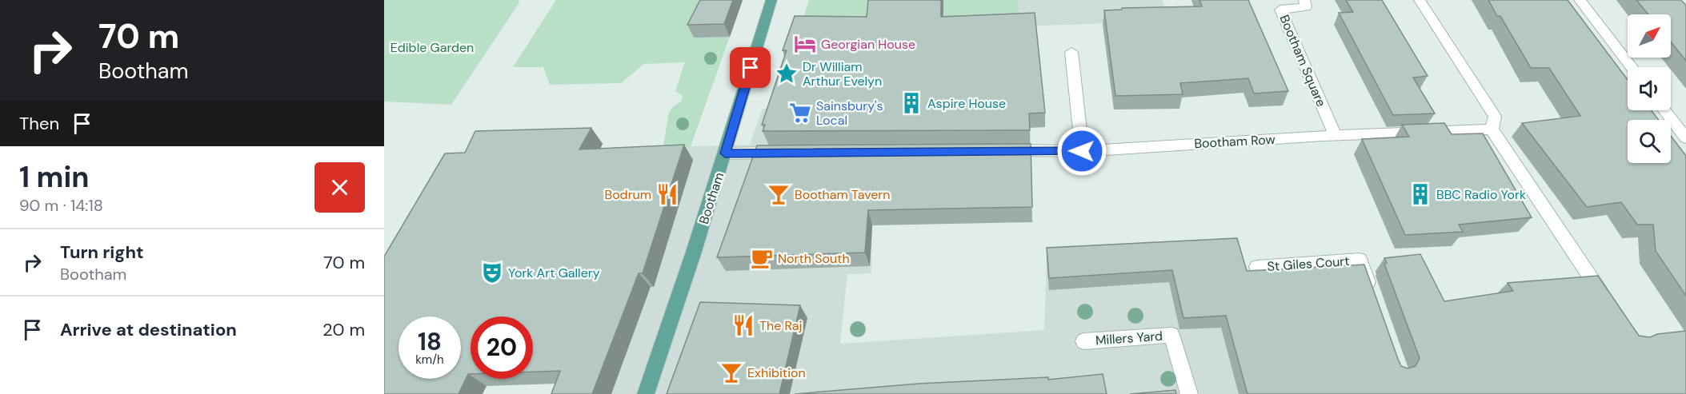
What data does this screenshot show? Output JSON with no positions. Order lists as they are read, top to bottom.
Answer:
{
  "streets": {
    "main road": ["Bootham"],
    "street": [
      "Bootham Square",
      "Bootham Row",
      "St Giles Court",
      "Millers Yard"
    ]
  },
  "crossings": [
    ["Bootham Square", "Bootham Row"]
  ],
  "parks": ["Edible Garden"],
  "places": {
    "hotel": ["Georgian House"],
    "place": ["Dr William Arthur Evelyn"],
    "building": ["Aspire House", "BBC Radio York"],
    "supermarket": ["Sainsbury's Local"],
    "restaurant": ["Bodrum", "The Raj"],
    "bar": ["Bootham Tavern", "Exhibition"],
    "cafe": ["North South"],
    "theatre": ["York Art Gallery"]
  },
  "north": "top right",
  "page": {
    "turn": ["70 m", "Bootham"],
    "then": "Then",
    "heading": ["1 min", "90 m · 14:18"],
    "list": [
      {
        "name": "Turn right",
        "note": "Bootham",
        "value": "70 m"
      },
      {
        "name": "Arrive at destination",
        "value": "20 m"
      }
    ],
    "speed": "18 km/h",
    "limit": "20"
  }
}
